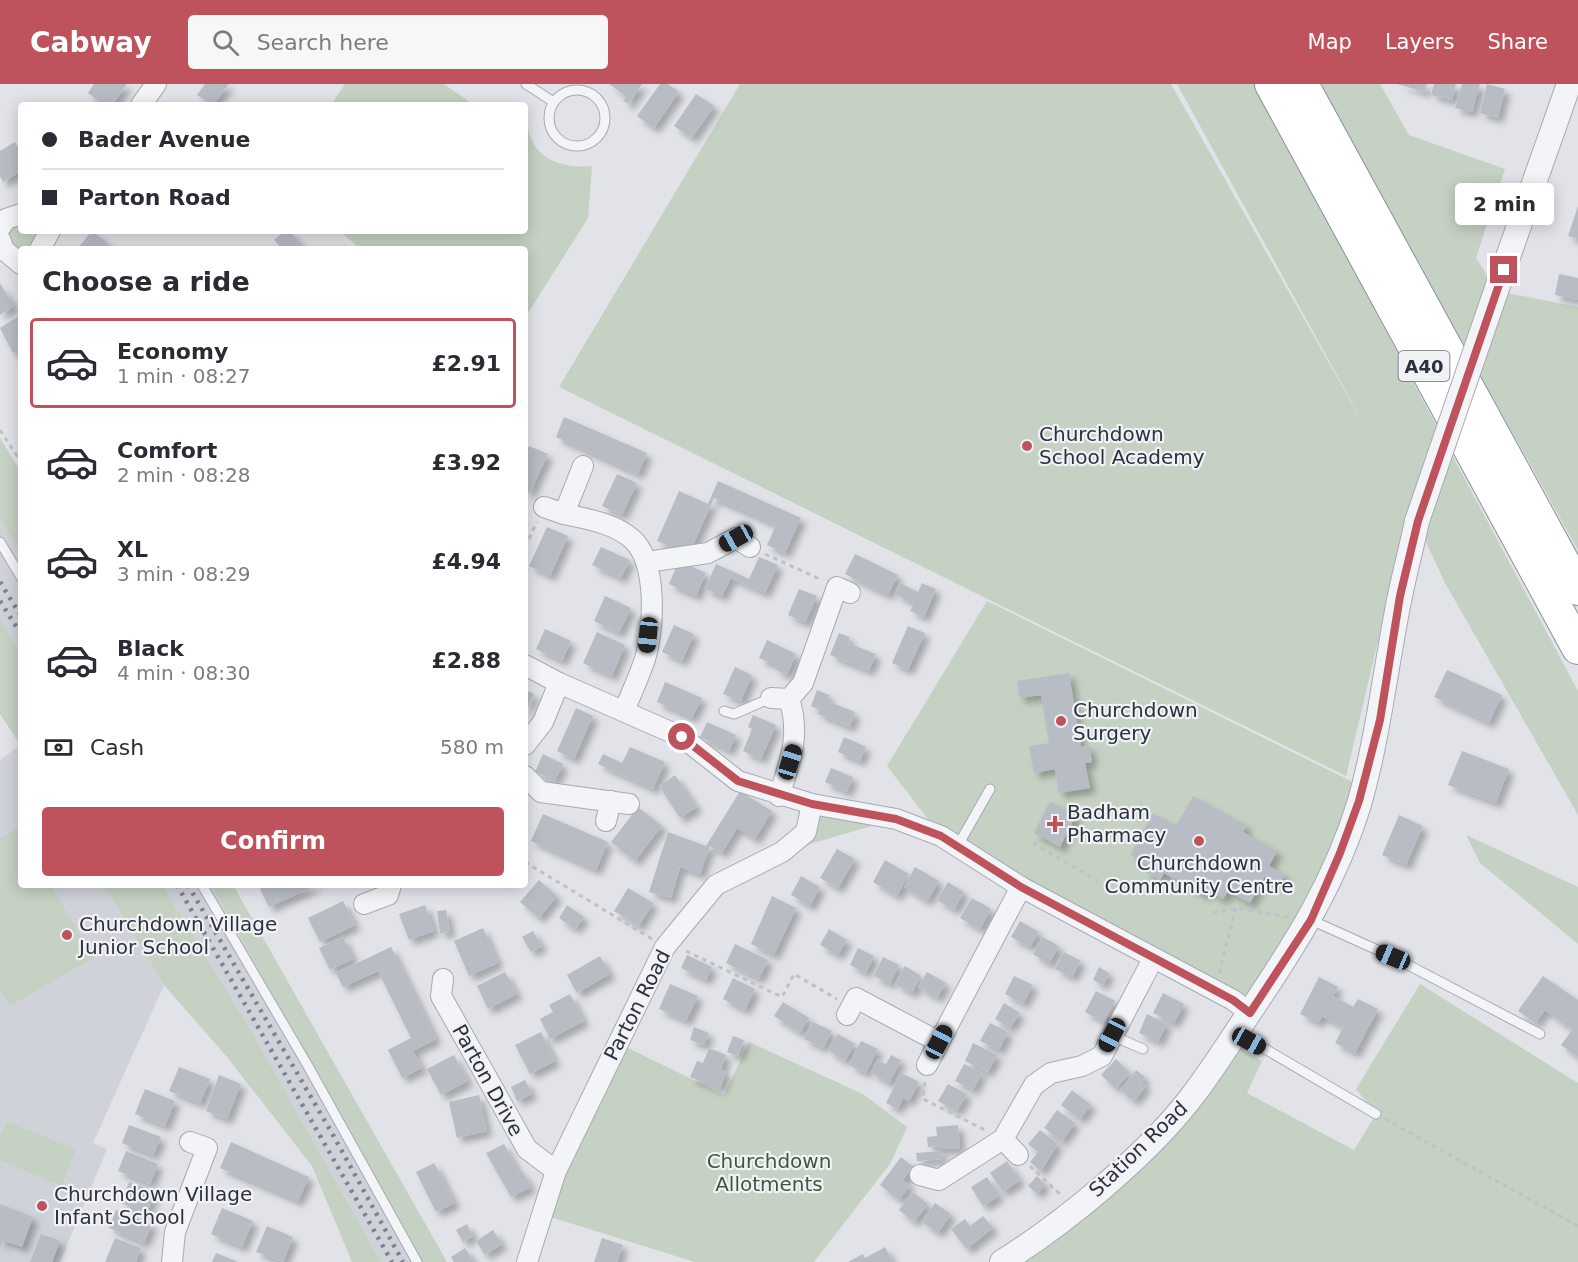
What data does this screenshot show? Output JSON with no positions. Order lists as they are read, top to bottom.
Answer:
{
  "streets": {
    "highway": ["A40"],
    "street": ["Parton Road", "Parton Drive", "Station Road"]
  },
  "crossings": [
    ["Parton Road", "Parton Drive"]
  ],
  "parks": ["Churchdown Allotments"],
  "places": {
    "other": [
      "Churchdown School Academy",
      "Churchdown Surgery",
      "Churchdown Community Centre",
      "Churchdown Village Junior School",
      "Churchdown Village Infant School"
    ],
    "health": ["Badham Pharmacy"]
  },
  "page": {
    "header": "Cabway",
    "search": "Search here",
    "nav": ["Map", "Layers", "Share"],
    "banner": ["Bader Avenue", "Parton Road"],
    "bubble": "2 min",
    "heading": "Choose a ride",
    "list": [
      {
        "name": "Economy",
        "note": "1 min · 08:27",
        "value": "£2.91"
      },
      {
        "name": "Comfort",
        "note": "2 min · 08:28",
        "value": "£3.92"
      },
      {
        "name": "XL",
        "note": "3 min · 08:29",
        "value": "£4.94"
      },
      {
        "name": "Black",
        "note": "4 min · 08:30",
        "value": "£2.88"
      }
    ],
    "pay": ["Cash", "580 m"],
    "buttons": "Confirm"
  }
}
